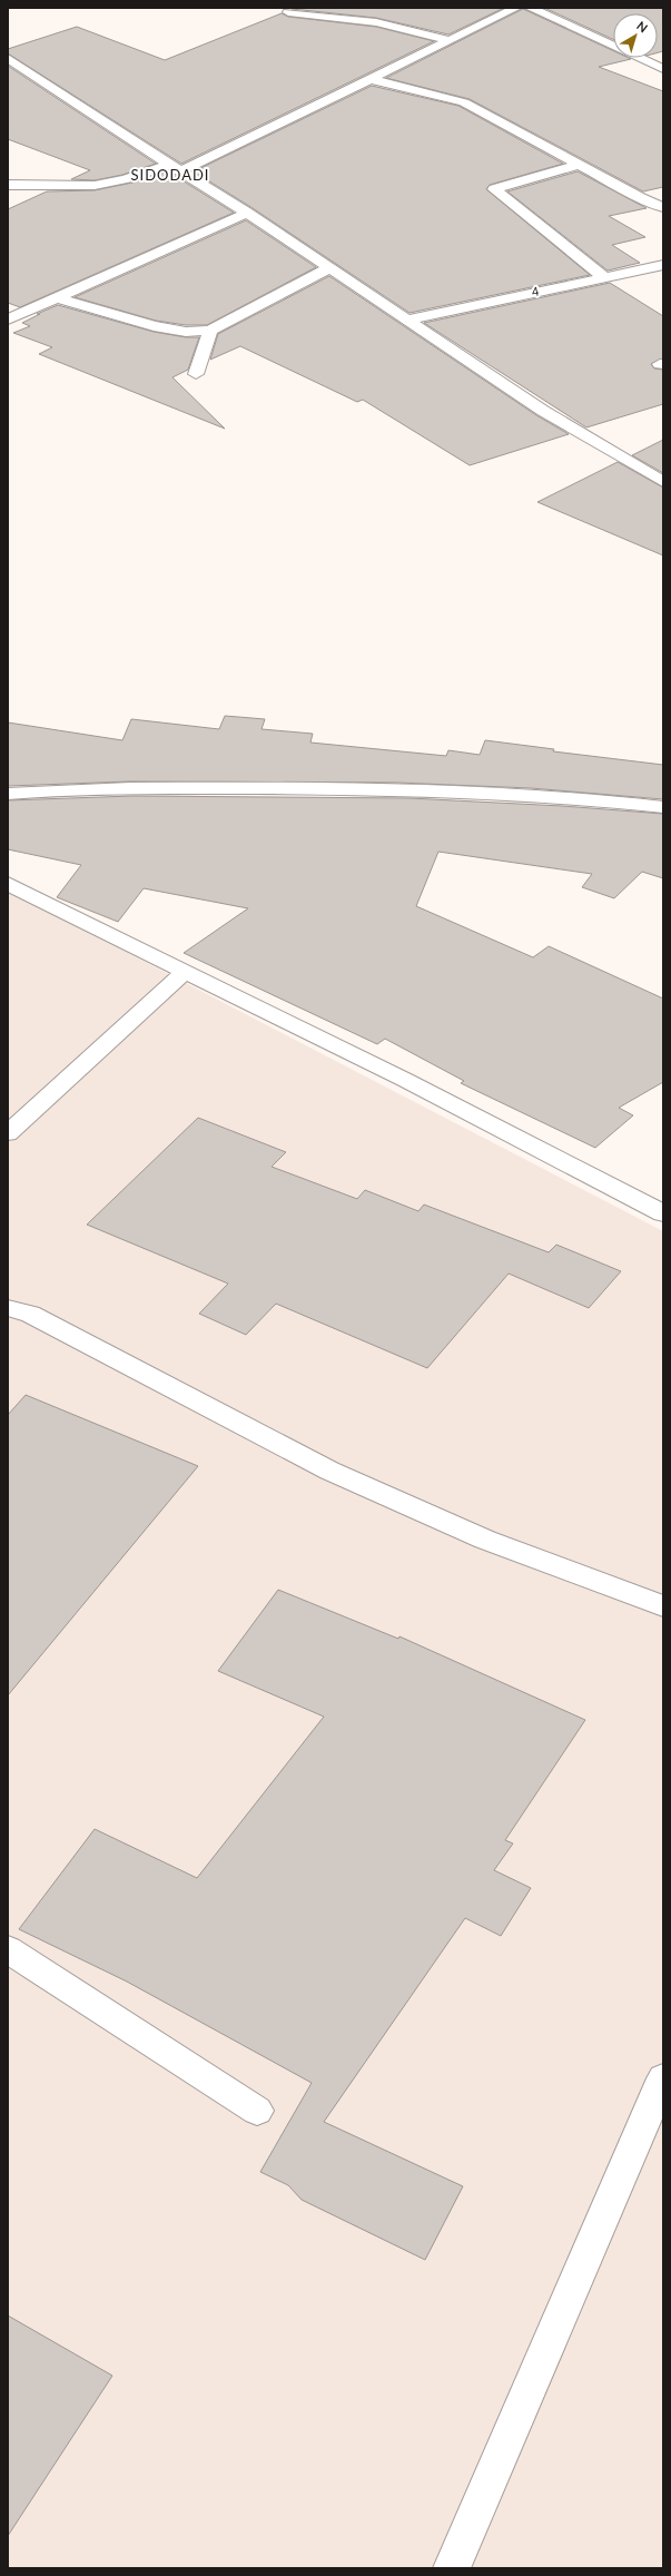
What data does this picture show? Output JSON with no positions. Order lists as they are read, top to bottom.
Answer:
{
  "streets": {
    "street": ["4"]
  },
  "districts": ["SIDODADI"],
  "north": "top right"
}
